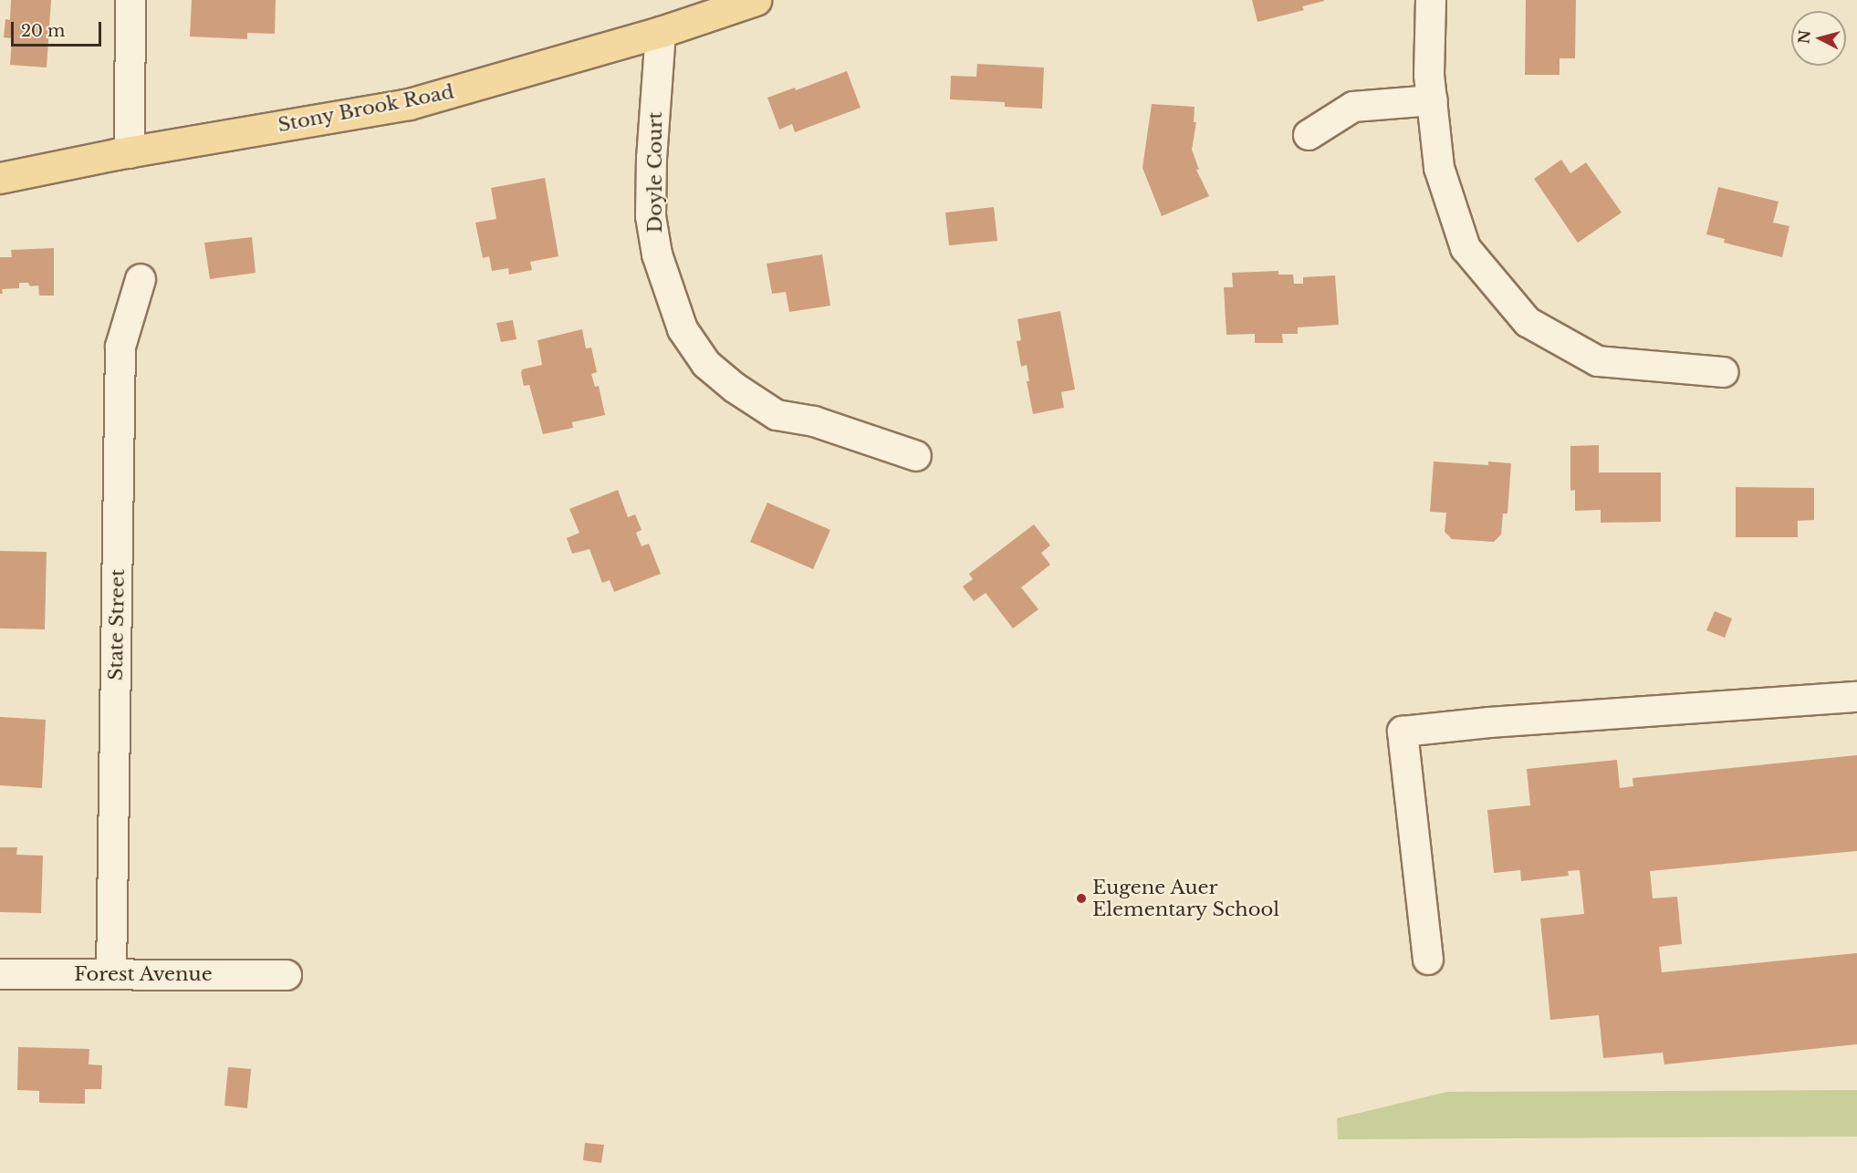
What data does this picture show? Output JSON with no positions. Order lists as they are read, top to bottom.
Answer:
{
  "streets": {
    "main road": ["Stony Brook Road"],
    "street": ["Doyle Court", "State Street", "Forest Avenue"]
  },
  "crossings": [
    ["Stony Brook Road", "Doyle Court"],
    ["State Street", "Forest Avenue"]
  ],
  "places": ["Eugene Auer Elementary School"],
  "scale_bar": "20 m",
  "north": "left"
}
